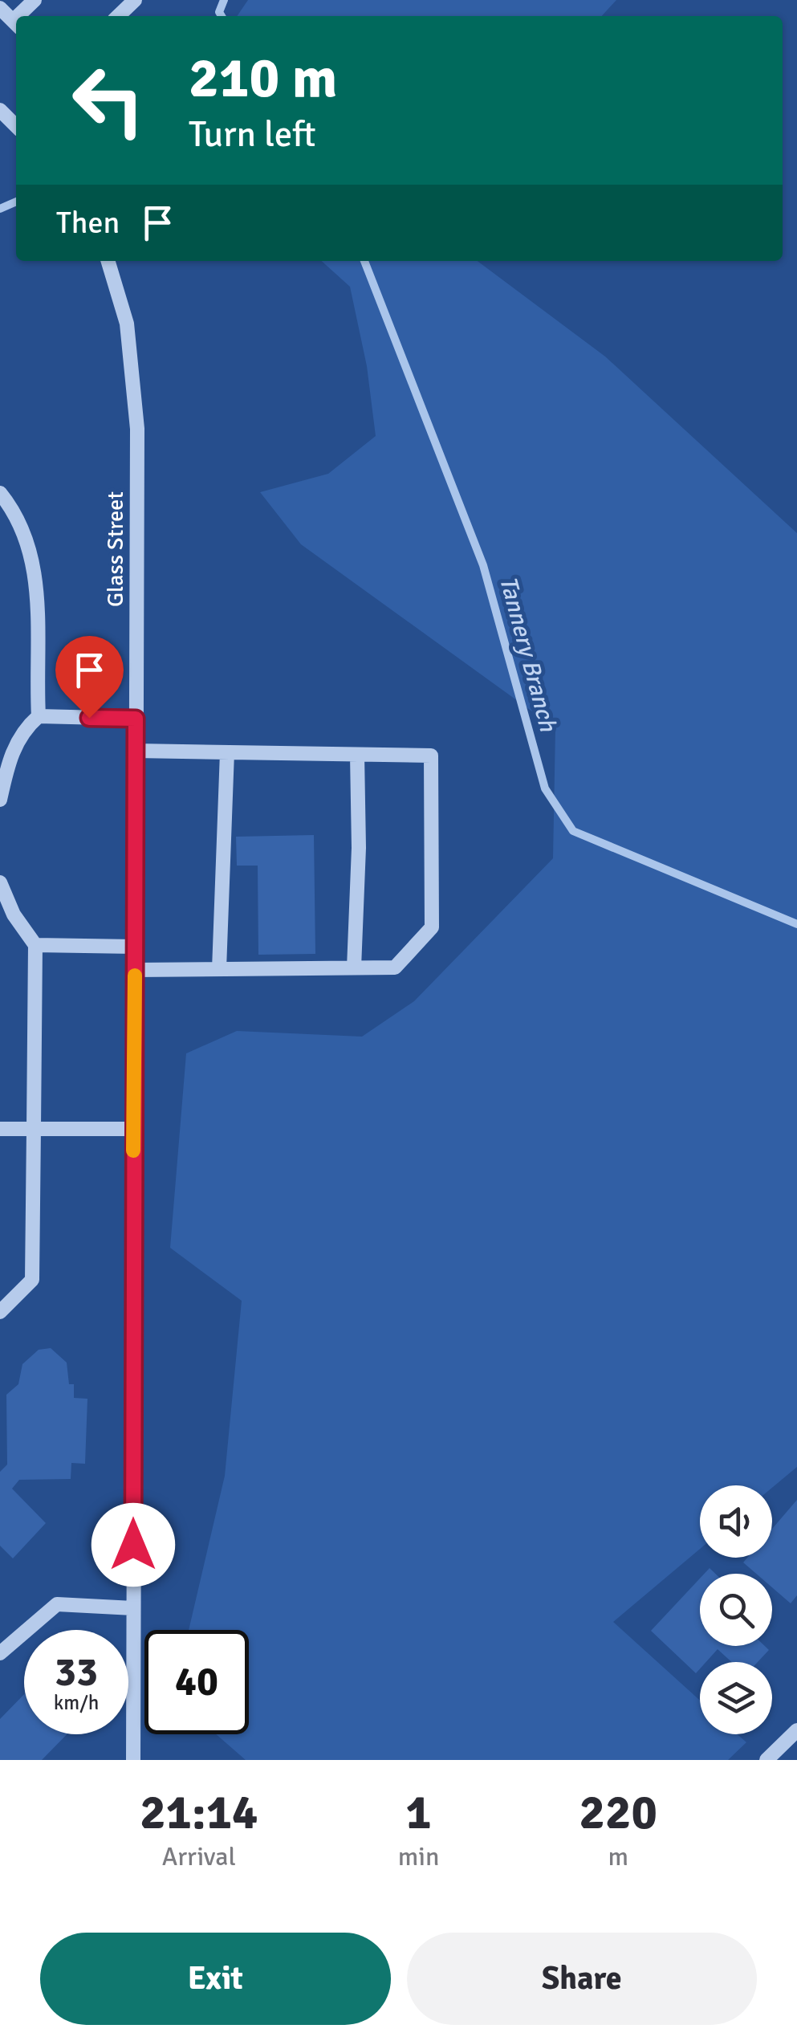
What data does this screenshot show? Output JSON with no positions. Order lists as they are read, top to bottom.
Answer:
{
  "streets": {
    "street": ["Glass Street"]
  },
  "water": ["Tannery Branch"],
  "page": {
    "turn": ["210 m", "Turn left"],
    "then": "Then",
    "speed": "33 km/h",
    "limit": "40",
    "eta": [
      "21:14",
      "Arrival",
      "1",
      "min",
      "220",
      "m"
    ],
    "buttons": ["Exit", "Share"]
  }
}
